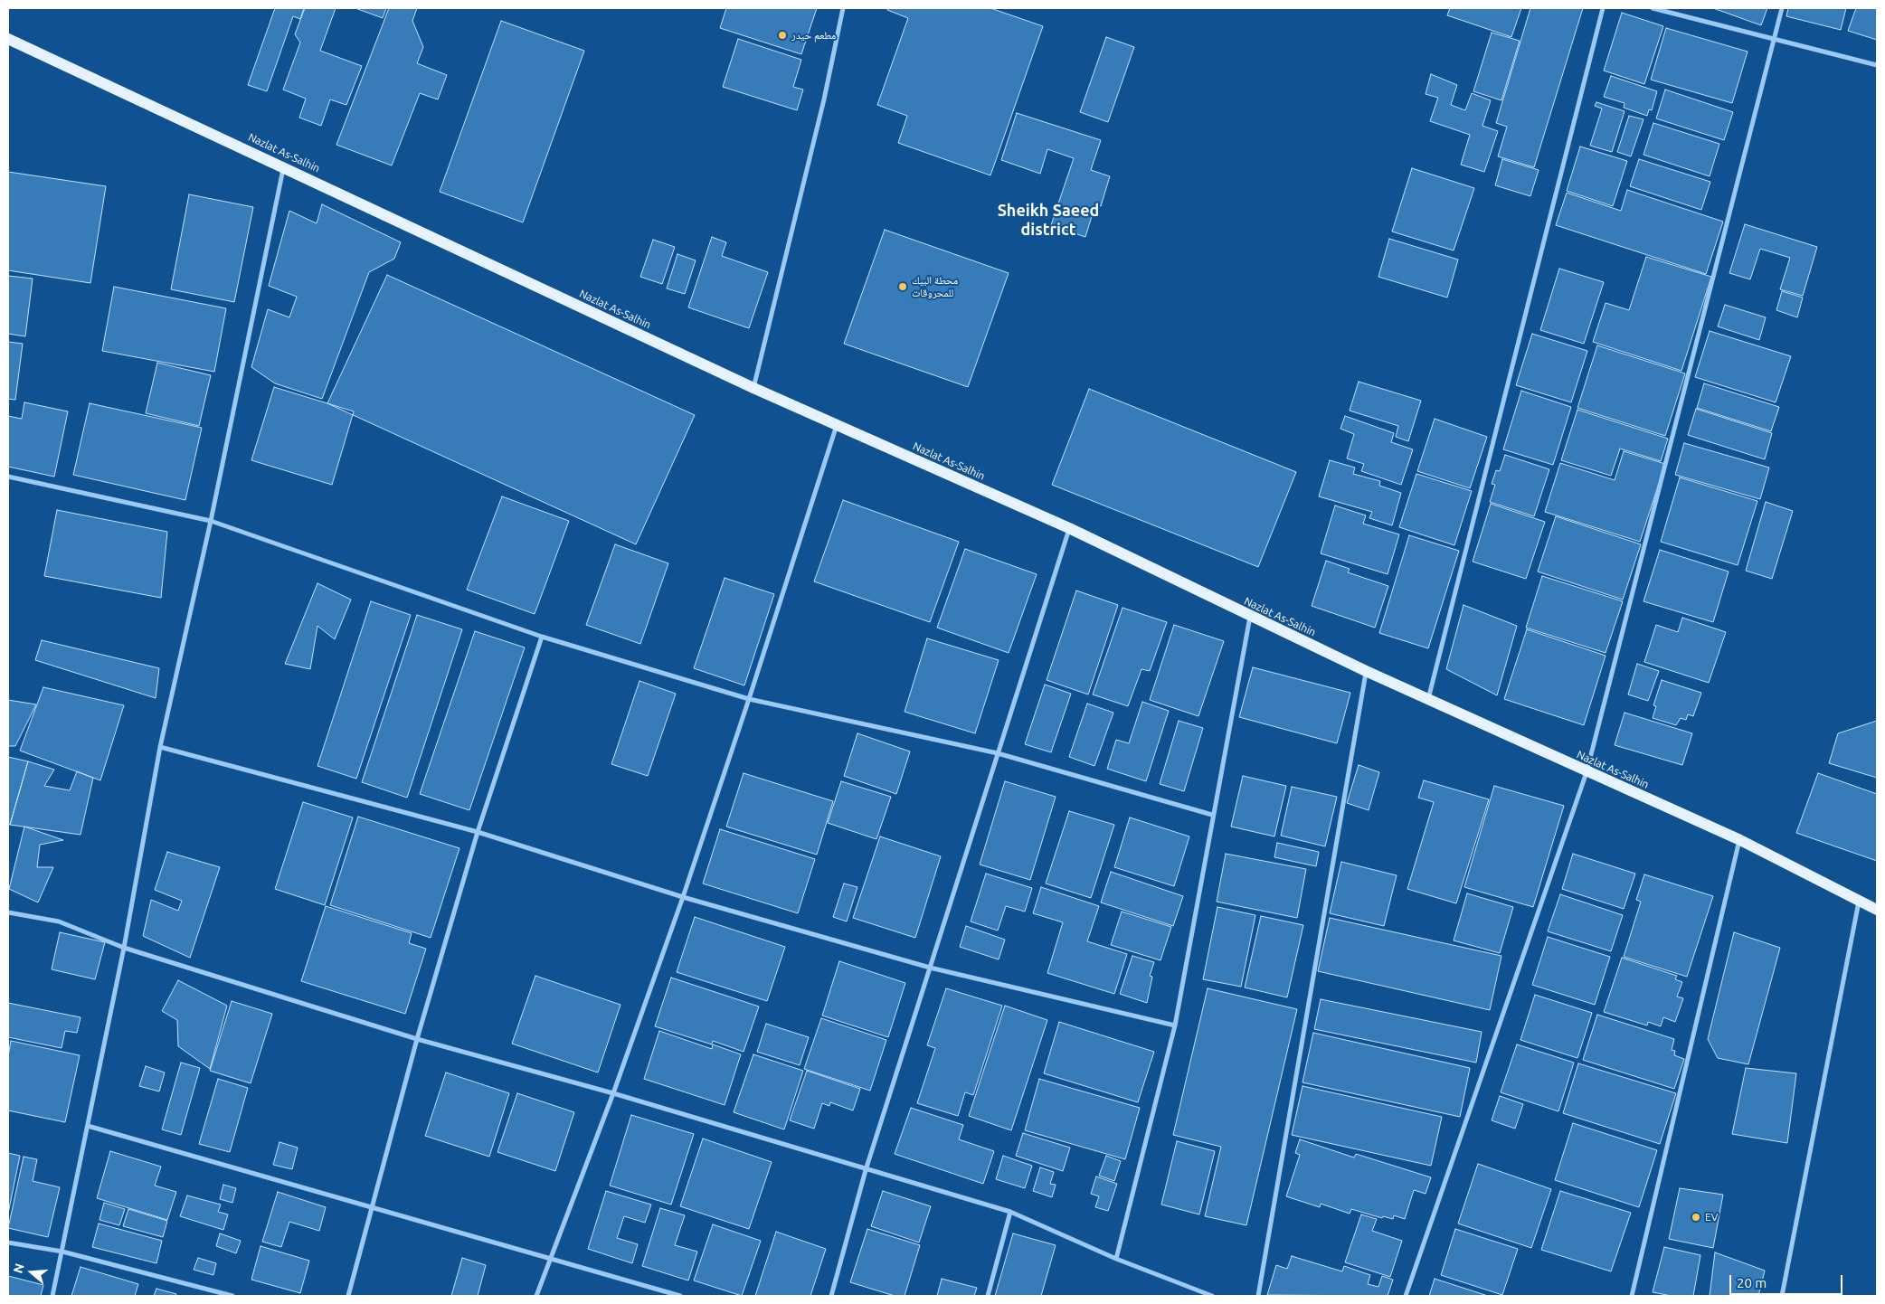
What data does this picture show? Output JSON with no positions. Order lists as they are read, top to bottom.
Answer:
{
  "streets": {
    "main road": ["Nazlat As-Salhin"]
  },
  "districts": ["Sheikh Saeed district"],
  "places": ["مطعم حيدر", "محطة البيك للمحروقات", "EV"],
  "scale_bar": "20 m",
  "north": "left"
}
